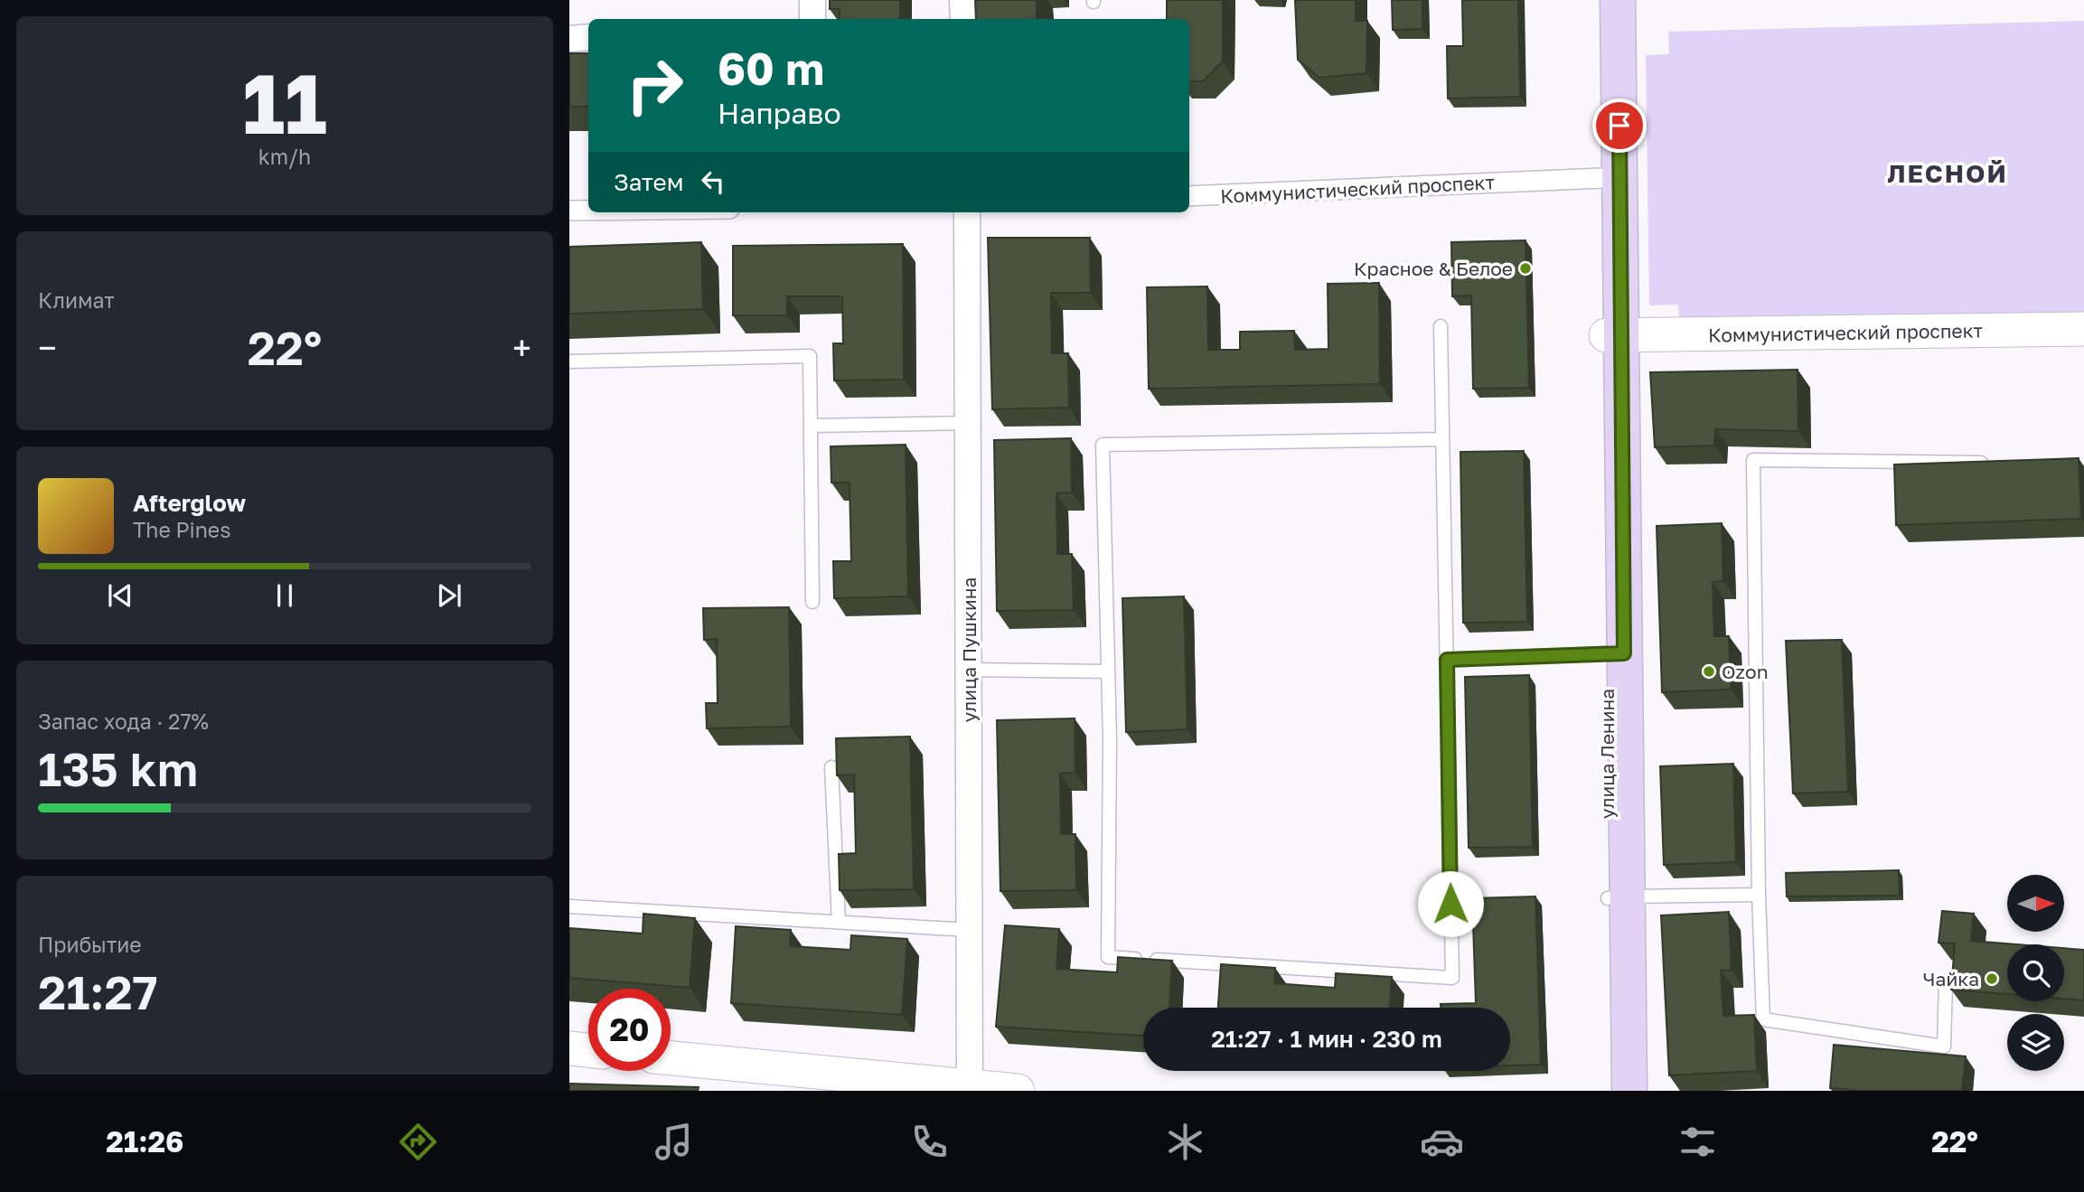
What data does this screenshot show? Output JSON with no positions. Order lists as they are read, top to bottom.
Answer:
{
  "streets": {
    "main road": ["улица Ленина"],
    "street": ["Коммунистический проспект", "улица Пушкина"]
  },
  "crossings": [
    ["Коммунистический проспект", "улица Ленина"]
  ],
  "districts": ["ЛЕСНОЙ"],
  "places": ["Красное & Белое", "Ozon", "Чайка"],
  "north": "right",
  "page": {
    "tile": [
      ["11", "km/h"],
      "Климат",
      ["Запас хода · 27%", "135 km"],
      ["Прибытие", "21:27"]
    ],
    "turn": ["60 m", "Направо"],
    "then": "Затем",
    "heat": ["−", "22°", "+"],
    "song": ["Afterglow", "The Pines"],
    "limit": "20",
    "trip": "21:27 · 1 мин · 230 m",
    "tabs": ["21:26", "22°"]
  }
}
